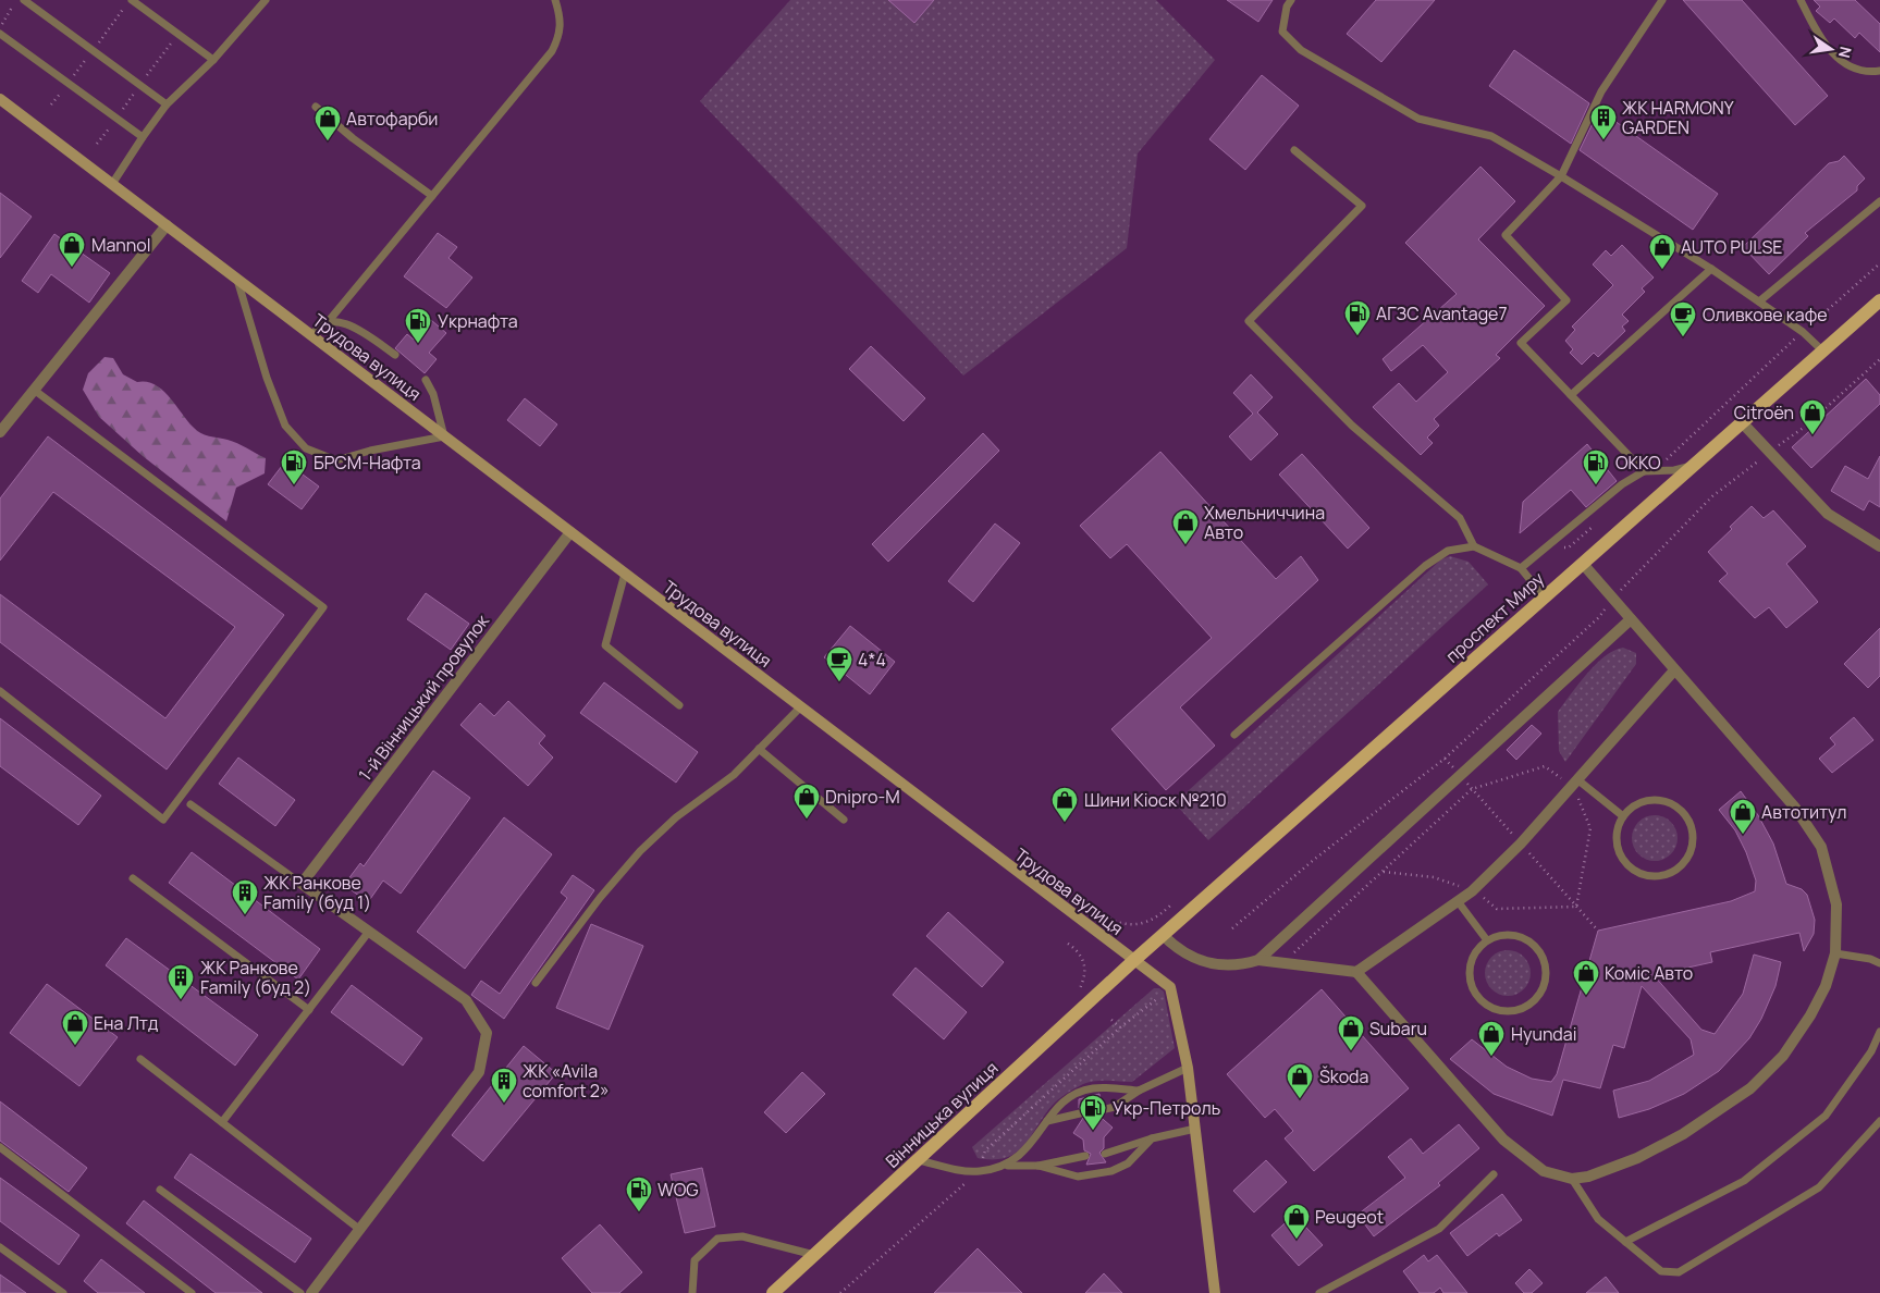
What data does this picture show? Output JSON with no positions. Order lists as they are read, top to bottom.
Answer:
{
  "streets": {
    "main road": ["Трудова вулиця", "проспект Миру", "Вінницька вулиця"],
    "street": ["1-й Вінницький провулок"]
  },
  "crossings": [
    ["Трудова вулиця", "проспект Миру"],
    ["Трудова вулиця", "1-й Вінницький провулок"],
    ["Трудова вулиця", "Вінницька вулиця"],
    ["проспект Миру", "Вінницька вулиця"]
  ],
  "places": {
    "building": [
      "ЖК HARMONY GARDEN",
      "ЖК Ранкове Family (буд 1)",
      "ЖК Ранкове Family (буд 2)",
      "ЖК «Avila comfort 2»"
    ],
    "shop": [
      "Автофарби",
      "Mannol",
      "AUTO PULSE",
      "Citroën",
      "Хмельниччина Авто",
      "Dnipro-M",
      "Шини Кіоск №210",
      "Автотитул",
      "Коміс Авто",
      "Ена Лтд",
      "Subaru",
      "Hyundai",
      "Škoda",
      "Peugeot"
    ],
    "fuel station": [
      "АГЗС Avantage7",
      "Укрнафта",
      "БРСМ-Нафта",
      "ОККО",
      "Укр-Петроль",
      "WOG"
    ],
    "cafe": ["Оливкове кафе", "4*4"]
  },
  "north": "right"
}
